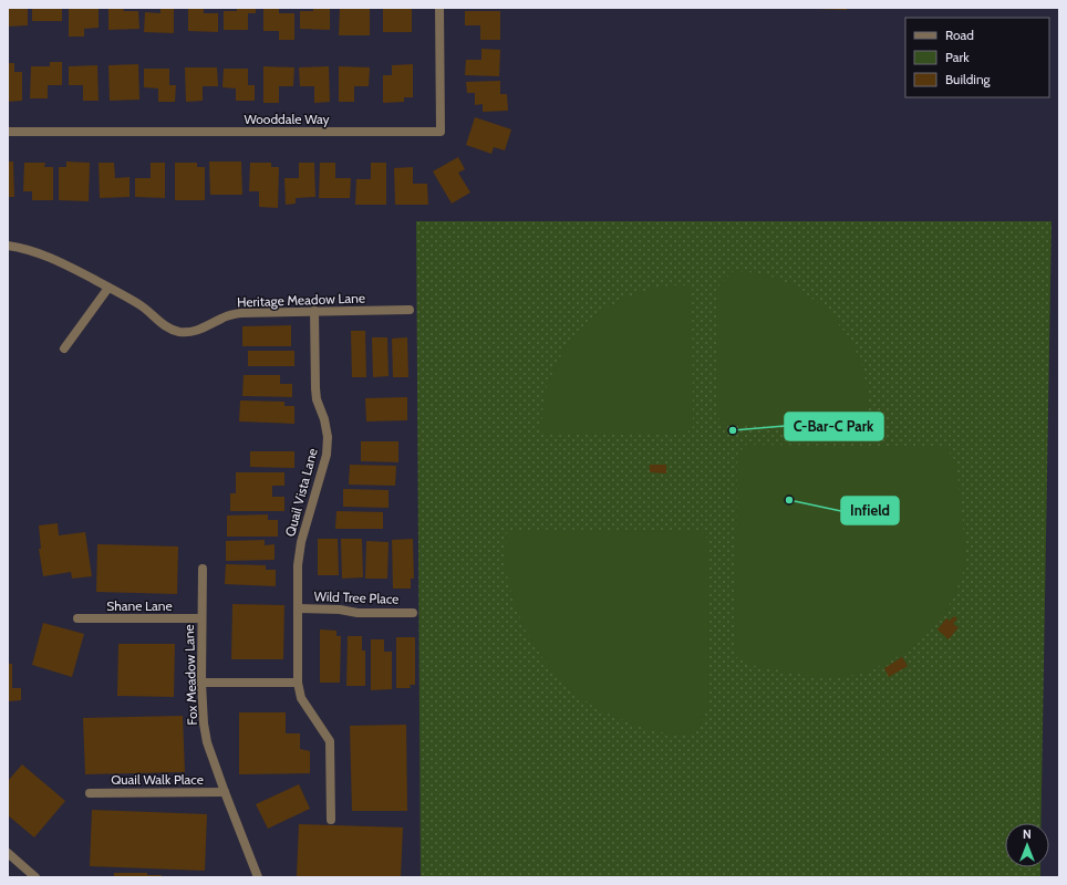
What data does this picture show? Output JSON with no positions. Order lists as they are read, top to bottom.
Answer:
{
  "streets": {
    "street": [
      "Wooddale Way",
      "Heritage Meadow Lane",
      "Quail Vista Lane",
      "Wild Tree Place",
      "Shane Lane",
      "Fox Meadow Lane",
      "Quail Walk Place"
    ]
  },
  "crossings": [
    ["Heritage Meadow Lane", "Quail Vista Lane"],
    ["Quail Vista Lane", "Wild Tree Place"],
    ["Shane Lane", "Fox Meadow Lane"],
    ["Fox Meadow Lane", "Quail Walk Place"]
  ],
  "places": ["C-Bar-C Park", "Infield"],
  "legend": ["Road", "Park", "Building"],
  "north": "top"
}
